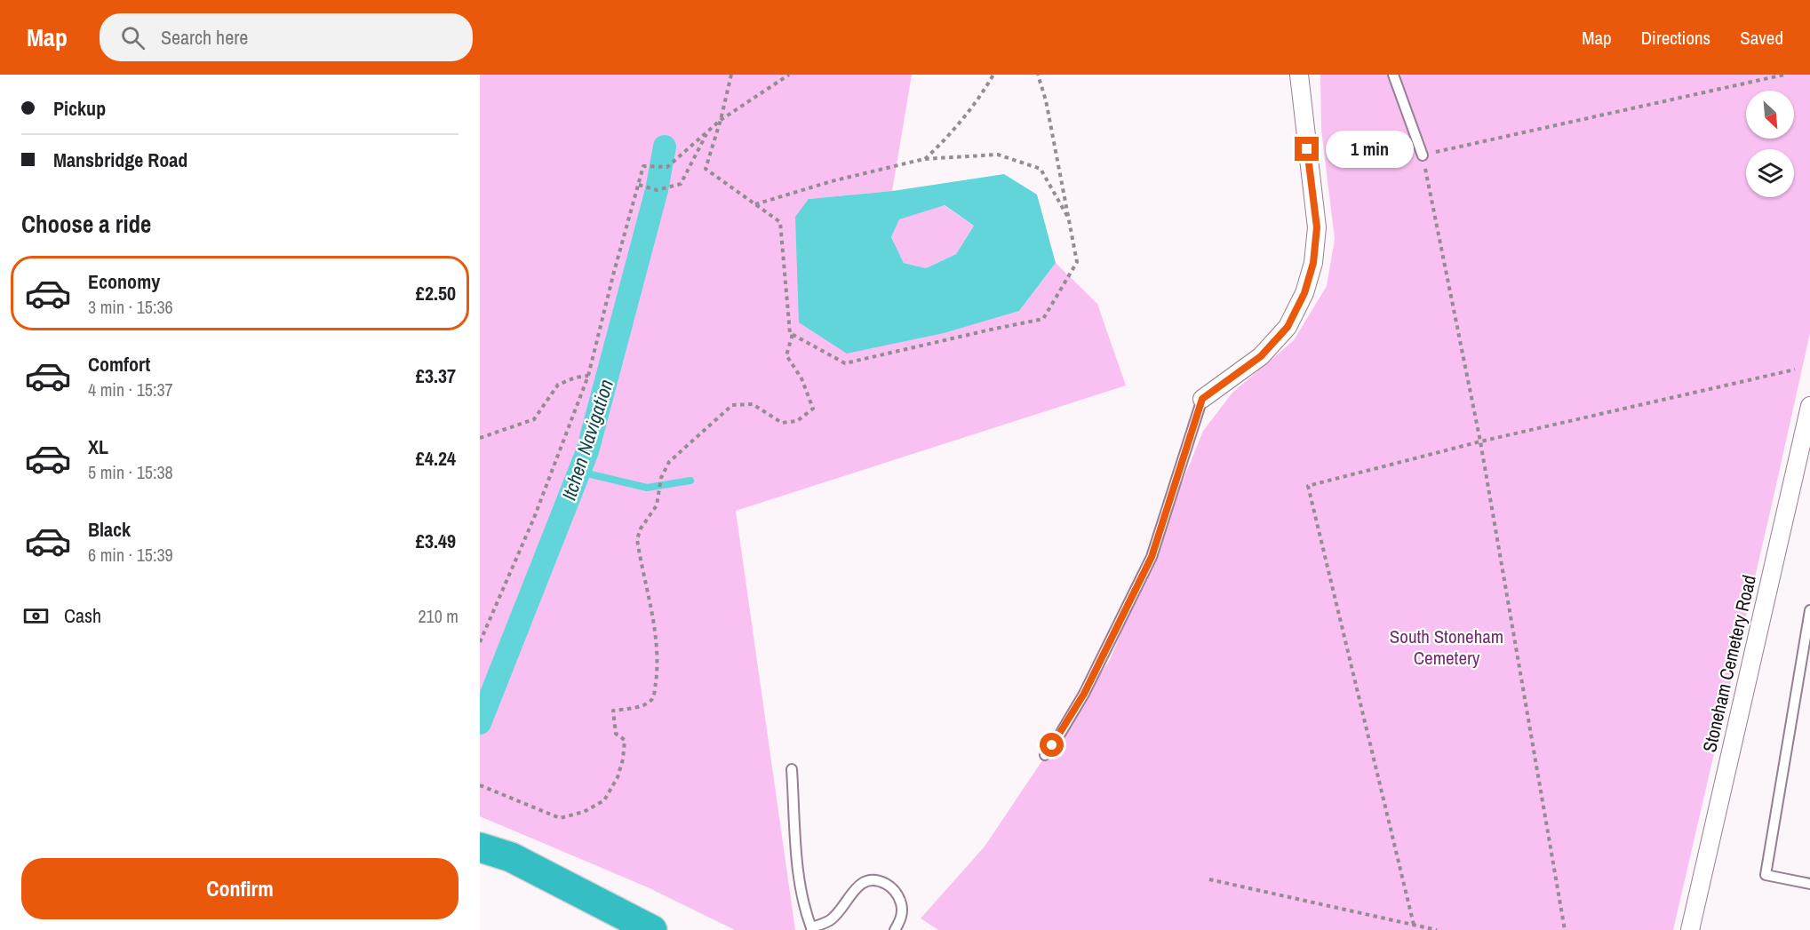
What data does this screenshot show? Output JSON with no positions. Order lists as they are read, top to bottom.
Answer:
{
  "streets": {
    "street": ["Stoneham Cemetery Road"]
  },
  "water": ["Itchen Navigation"],
  "parks": ["South Stoneham Cemetery"],
  "north": "bottom right",
  "page": {
    "header": "Map",
    "search": "Search here",
    "nav": ["Map", "Directions", "Saved"],
    "banner": ["Pickup", "Mansbridge Road"],
    "bubble": "1 min",
    "heading": "Choose a ride",
    "list": [
      {
        "name": "Economy",
        "note": "3 min · 15:36",
        "value": "£2.50"
      },
      {
        "name": "Comfort",
        "note": "4 min · 15:37",
        "value": "£3.37"
      },
      {
        "name": "XL",
        "note": "5 min · 15:38",
        "value": "£4.24"
      },
      {
        "name": "Black",
        "note": "6 min · 15:39",
        "value": "£3.49"
      }
    ],
    "pay": ["Cash", "210 m"],
    "buttons": "Confirm"
  }
}
